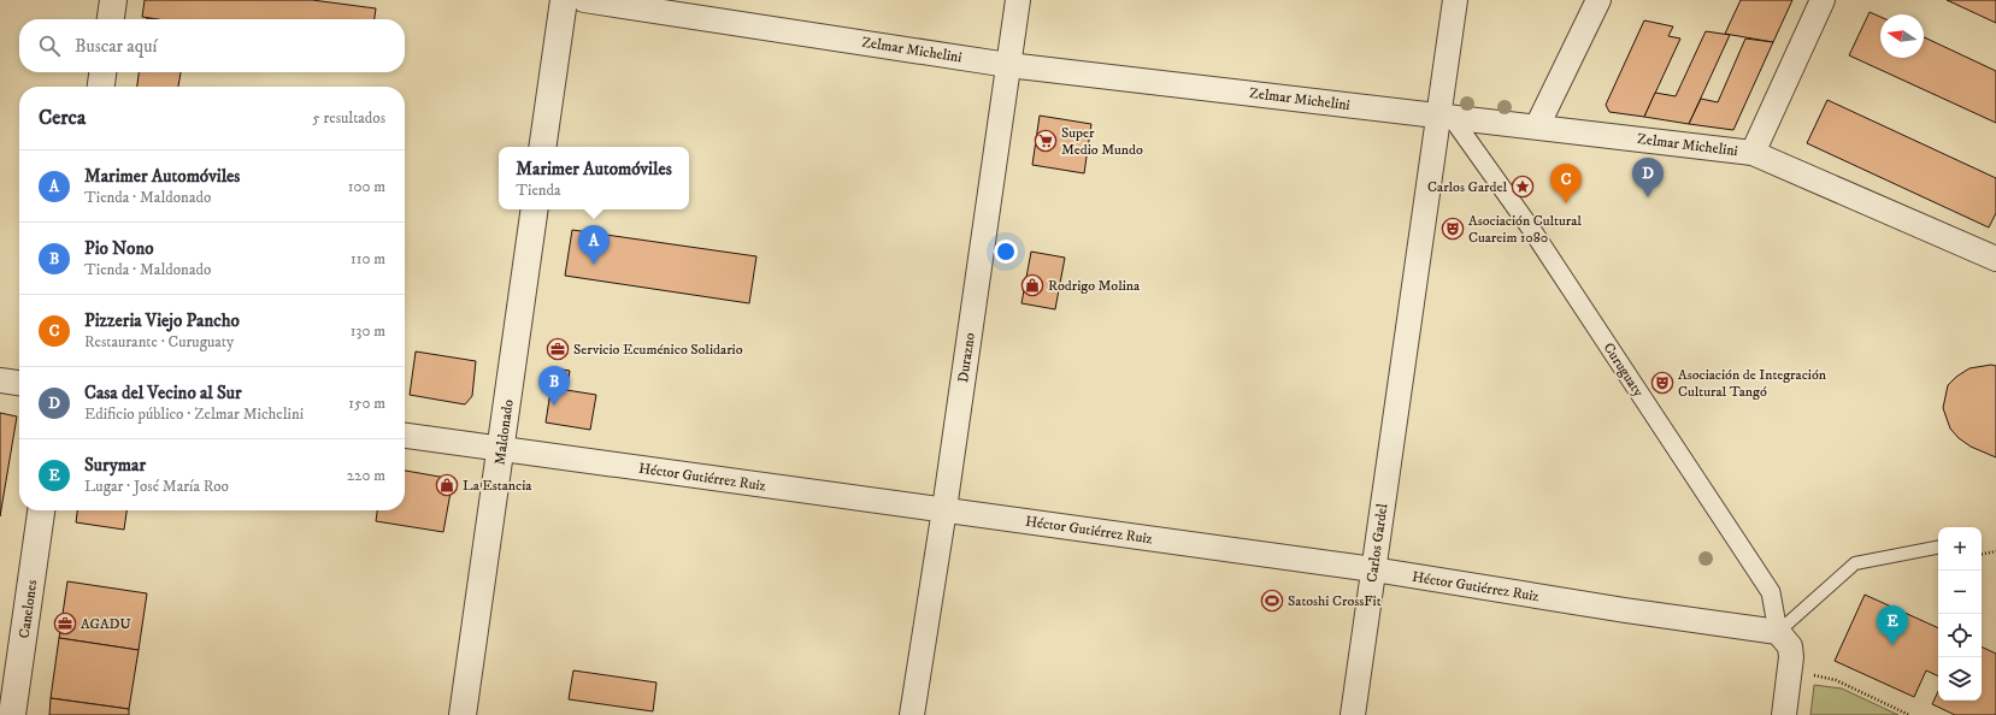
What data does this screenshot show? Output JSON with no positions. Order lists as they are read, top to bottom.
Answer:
{
  "streets": {
    "street": [
      "Zelmar Michelini",
      "Durazno",
      "Curuguaty",
      "Maldonado",
      "Héctor Gutiérrez Ruiz",
      "Carlos Gardel",
      "Canelones"
    ]
  },
  "crossings": [
    ["Zelmar Michelini", "Durazno"],
    ["Zelmar Michelini", "Curuguaty"],
    ["Zelmar Michelini", "Carlos Gardel"],
    ["Durazno", "Héctor Gutiérrez Ruiz"],
    ["Curuguaty", "Héctor Gutiérrez Ruiz"],
    ["Curuguaty", "Carlos Gardel"],
    ["Maldonado", "Héctor Gutiérrez Ruiz"],
    ["Héctor Gutiérrez Ruiz", "Carlos Gardel"]
  ],
  "places": {
    "supermarket": ["Super Medio Mundo"],
    "place": ["Carlos Gardel"],
    "theatre": ["Asociación Cultural Cuareim 1080", "Asociación de Integración Cultural Tangó"],
    "shop": ["Rodrigo Molina", "La Estancia"],
    "office": ["Servicio Ecuménico Solidario", "AGADU"],
    "sports": ["Satoshi CrossFit"]
  },
  "north": "left",
  "page": {
    "search": "Buscar aquí",
    "heading": ["Cerca", "5 resultados"],
    "popup": ["Marimer Automóviles", "Tienda"],
    "list": [
      {
        "mark": "A",
        "name": "Marimer Automóviles",
        "note": "Tienda · Maldonado",
        "value": "100 m"
      },
      {
        "mark": "B",
        "name": "Pio Nono",
        "note": "Tienda · Maldonado",
        "value": "110 m"
      },
      {
        "mark": "C",
        "name": "Pizzeria Viejo Pancho",
        "note": "Restaurante · Curuguaty",
        "value": "130 m"
      },
      {
        "mark": "D",
        "name": "Casa del Vecino al Sur",
        "note": "Edificio público · Zelmar Michelini",
        "value": "150 m"
      },
      {
        "mark": "E",
        "name": "Surymar",
        "note": "Lugar · José María Roo",
        "value": "220 m"
      }
    ],
    "pins": [
      "D",
      "C",
      "A",
      "B",
      "E"
    ],
    "map_buttons": ["+", "−"]
  }
}
